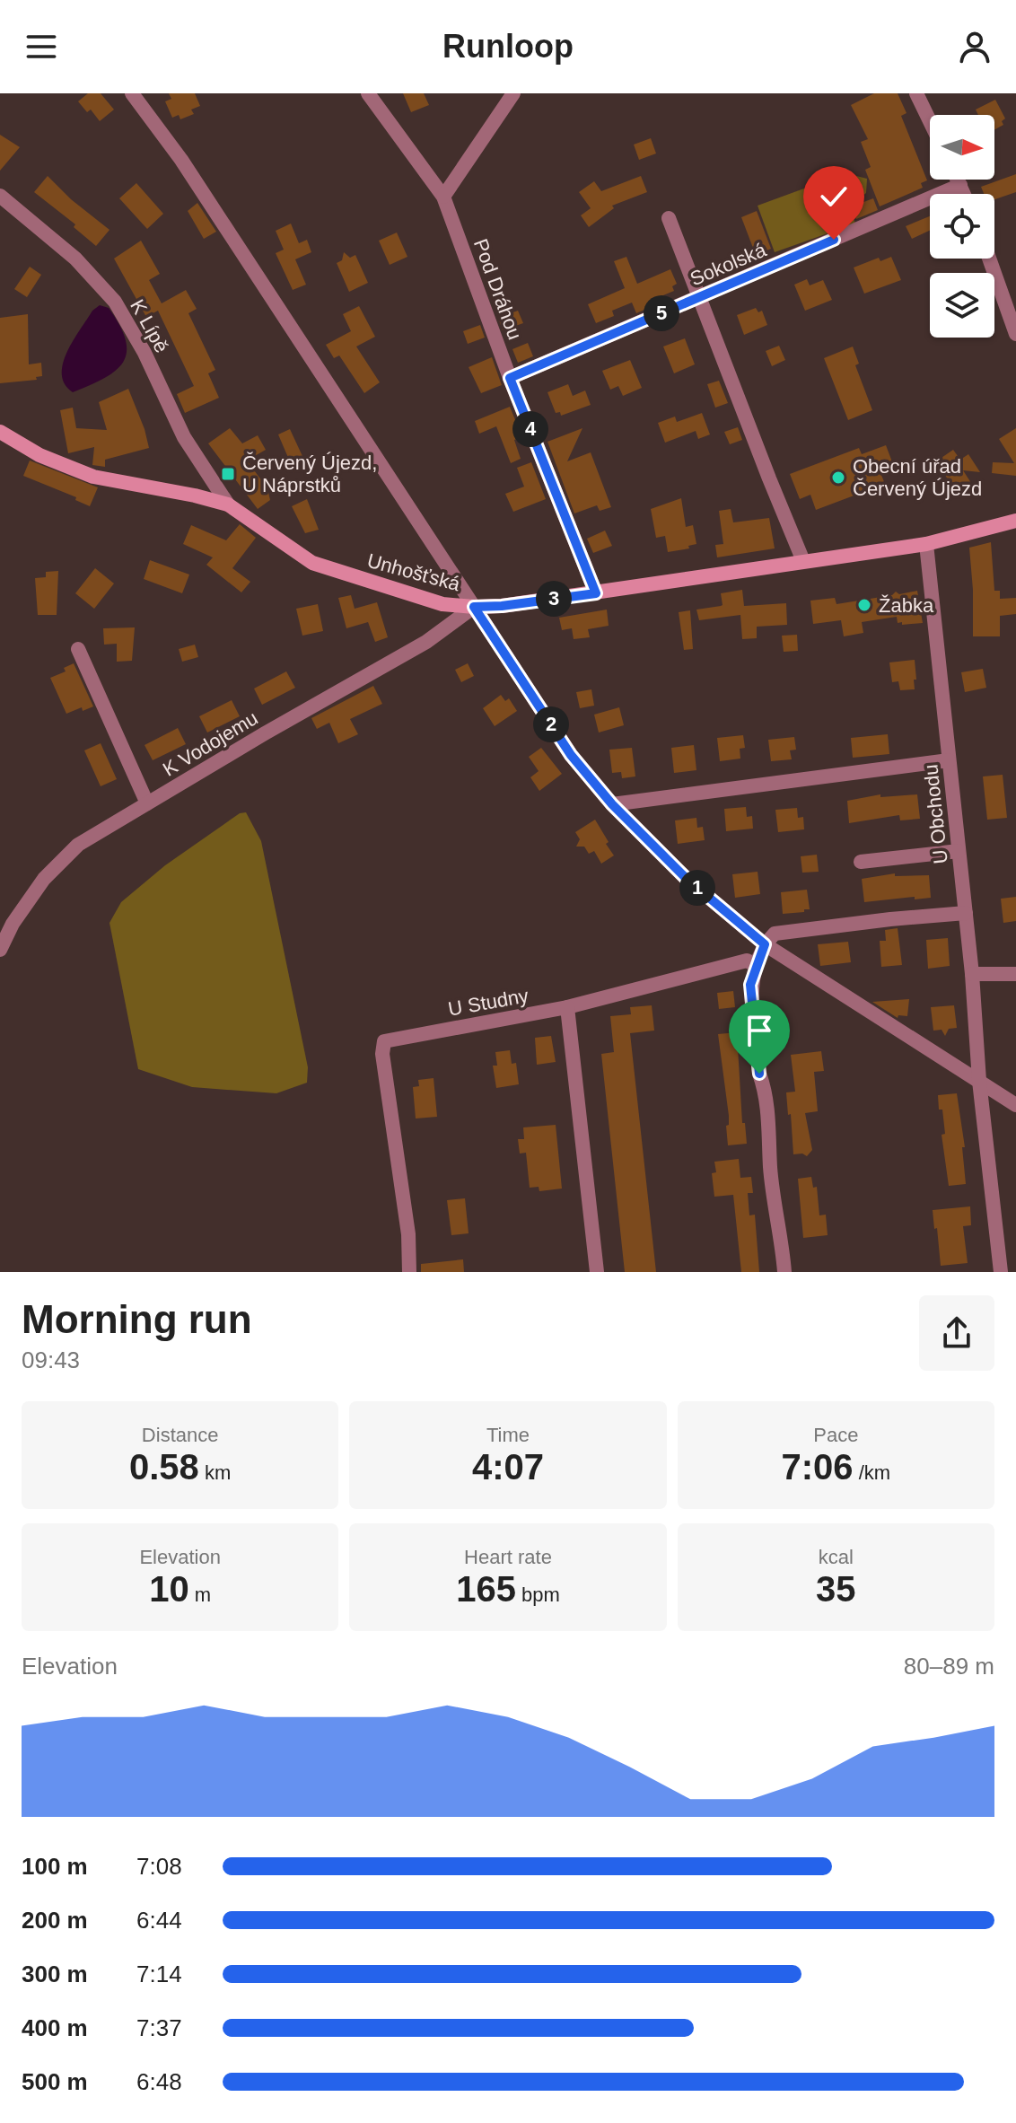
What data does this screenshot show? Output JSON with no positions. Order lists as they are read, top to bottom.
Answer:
{
  "streets": {
    "main road": ["Unhošťská"],
    "street": [
      "Sokolská",
      "Pod Dráhou",
      "K Lípě",
      "K Vodojemu",
      "U Obchodu",
      "U Studny"
    ]
  },
  "crossings": [
    ["Sokolská", "Pod Dráhou"],
    ["Pod Dráhou", "Unhošťská"],
    ["K Lípě", "Unhošťská"],
    ["Unhošťská", "K Vodojemu"],
    ["Unhošťská", "U Obchodu"]
  ],
  "places": {
    "transit": ["Červený Újezd, U Náprstků"],
    "other": ["Obecní úřad Červený Újezd", "Žabka"]
  },
  "north": "right",
  "page": {
    "header": "Runloop",
    "pins": [
      "5",
      "4",
      "3",
      "2",
      "1"
    ],
    "heading": ["Morning run", "09:43"],
    "stats": [
      ["Distance", "0.58 km"],
      ["Time", "4:07"],
      ["Pace", "7:06 /km"],
      ["Elevation", "10 m"],
      ["Heart rate", "165 bpm"],
      ["kcal", "35"]
    ],
    "chart": ["Elevation", "80–89 m"],
    "list": [
      {
        "name": "100 m",
        "note": "7:08"
      },
      {
        "name": "200 m",
        "note": "6:44"
      },
      {
        "name": "300 m",
        "note": "7:14"
      },
      {
        "name": "400 m",
        "note": "7:37"
      },
      {
        "name": "500 m",
        "note": "6:48"
      }
    ]
  }
}
